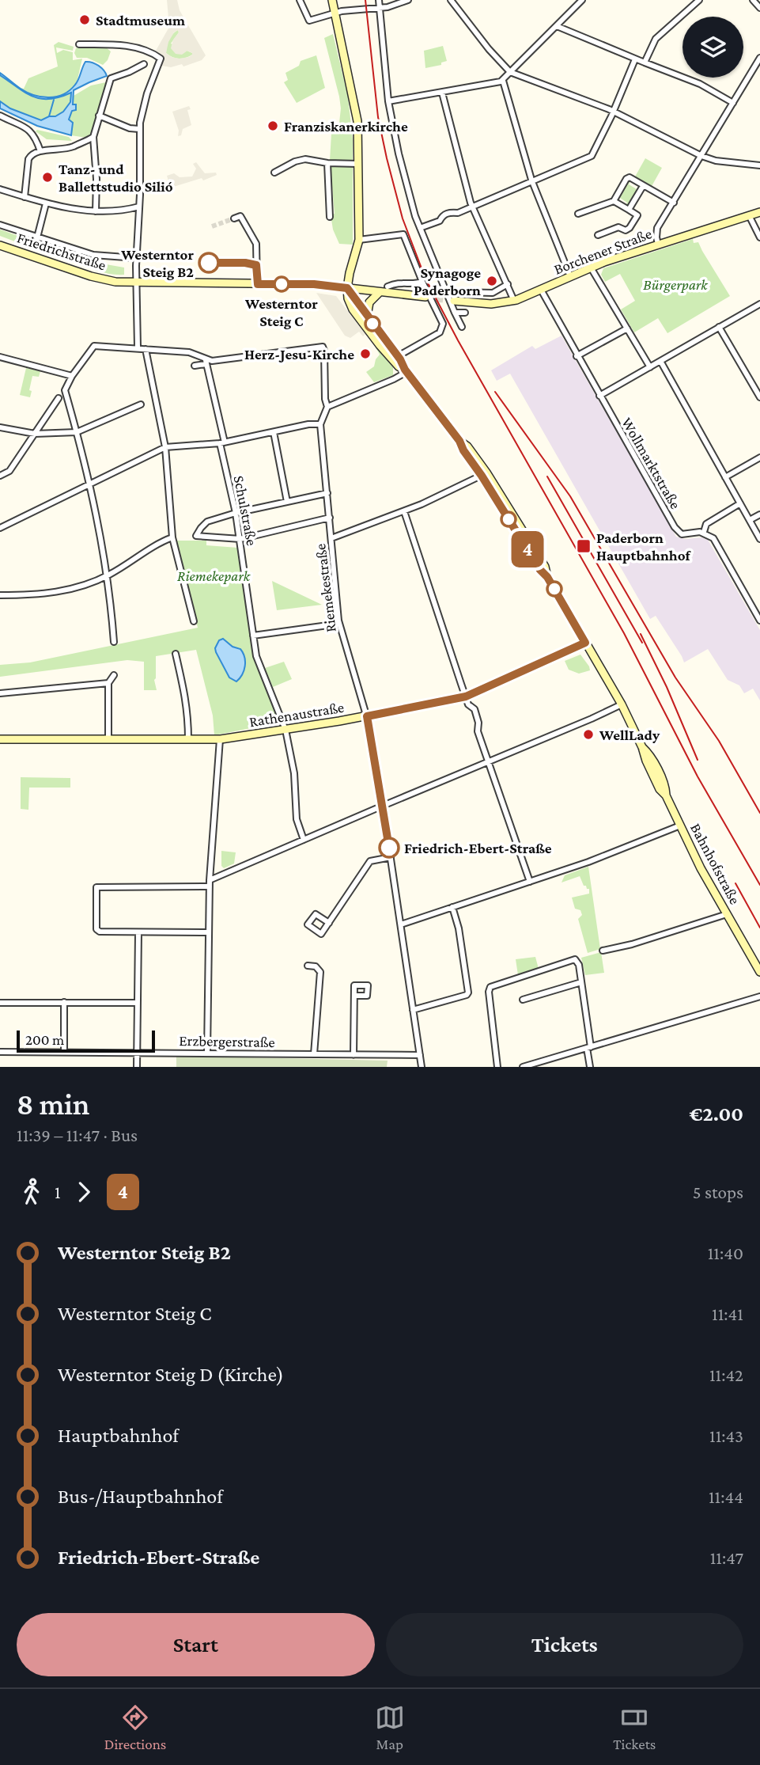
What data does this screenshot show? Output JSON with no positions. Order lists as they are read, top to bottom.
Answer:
{
  "streets": {
    "main road": [
      "Friedrichstraße",
      "Borchener Straße",
      "Rathenaustraße",
      "Bahnhofstraße"
    ],
    "street": [
      "Wollmarktstraße",
      "Schulstraße",
      "Riemekestraße",
      "Erzbergerstraße"
    ]
  },
  "crossings": [
    ["Friedrichstraße", "Bahnhofstraße"],
    ["Borchener Straße", "Wollmarktstraße"],
    ["Schulstraße", "Riemekestraße"],
    ["Schulstraße", "Rathenaustraße"],
    ["Riemekestraße", "Rathenaustraße"],
    ["Riemekestraße", "Erzbergerstraße"],
    ["Rathenaustraße", "Bahnhofstraße"]
  ],
  "parks": ["Bürgerpark", "Riemekepark"],
  "places": {
    "other": [
      "Stadtmuseum",
      "Franziskanerkirche",
      "Tanz- und Ballettstudio Silió",
      "Westerntor Steig B2",
      "Synagoge Paderborn",
      "Westerntor Steig C",
      "Herz-Jesu-Kirche",
      "WellLady",
      "Friedrich-Ebert-Straße"
    ],
    "transit": ["Paderborn Hauptbahnhof"]
  },
  "lines": ["bus line 4"],
  "scale_bar": "200 m",
  "page": {
    "on_map": "4",
    "scale": "200 m",
    "heading": ["8 min", "11:39 – 11:47 · Bus", "€2.00"],
    "legs": ["1", "4", "5 stops"],
    "list": [
      {
        "name": "Westerntor Steig B2",
        "value": "11:40"
      },
      {
        "name": "Westerntor Steig C",
        "value": "11:41"
      },
      {
        "name": "Westerntor Steig D (Kirche)",
        "value": "11:42"
      },
      {
        "name": "Hauptbahnhof",
        "value": "11:43"
      },
      {
        "name": "Bus-/Hauptbahnhof",
        "value": "11:44"
      },
      {
        "name": "Friedrich-Ebert-Straße",
        "value": "11:47"
      }
    ],
    "buttons": ["Start", "Tickets"],
    "tabs": ["Directions", "Map", "Tickets"]
  }
}
